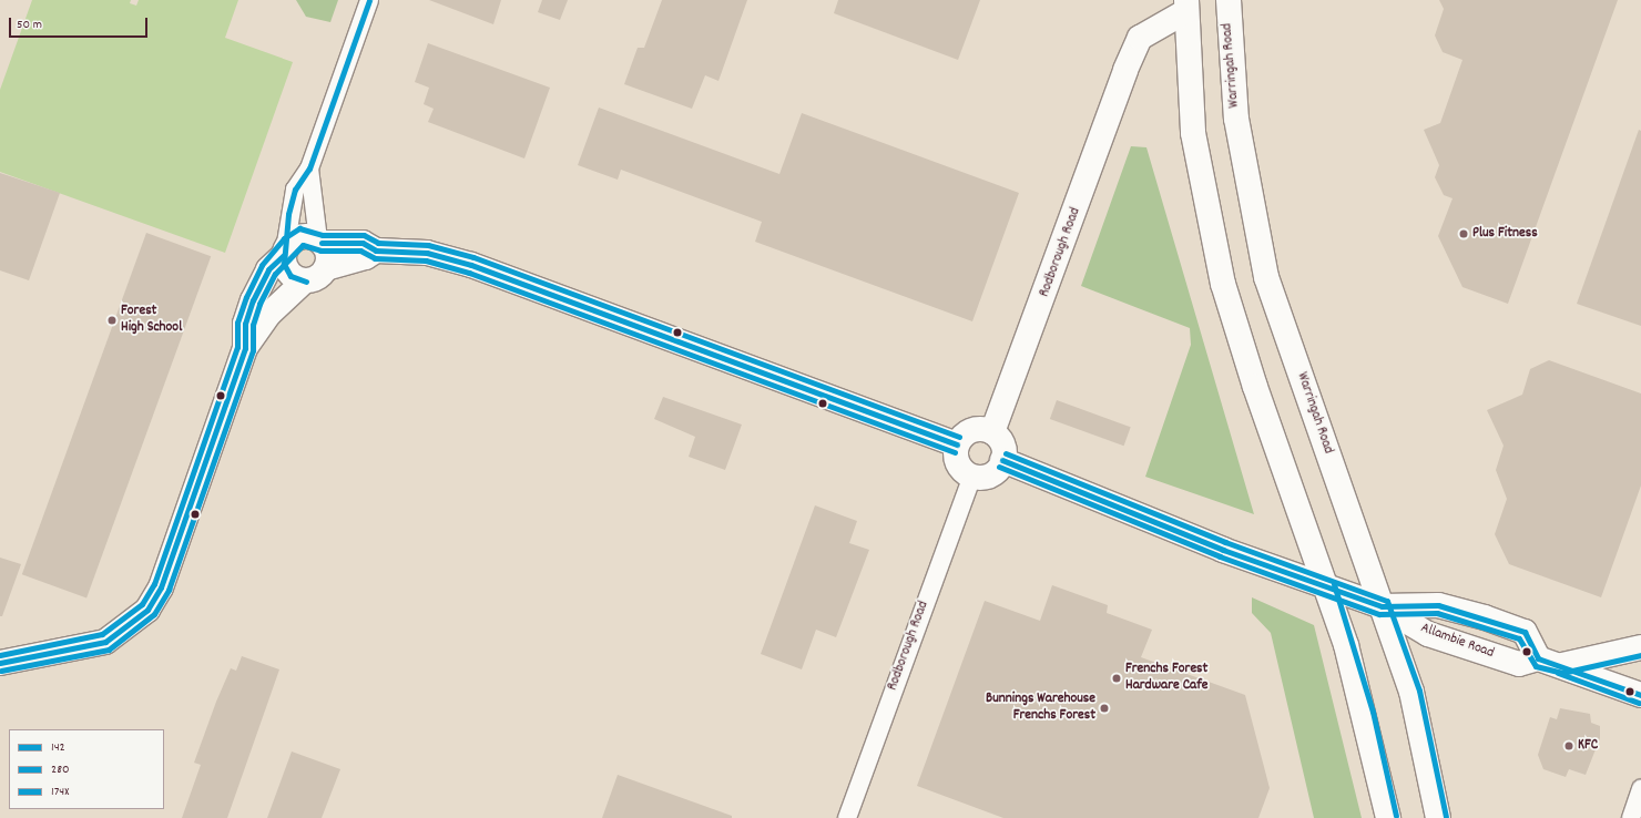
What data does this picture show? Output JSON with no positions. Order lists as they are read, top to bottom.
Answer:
{
  "streets": {
    "main road": ["Warringah Road", "Rodborough Road", "Allambie Road"]
  },
  "crossings": [
    ["Warringah Road", "Allambie Road"],
    ["Rodborough Road", "Allambie Road"]
  ],
  "places": [
    "Plus Fitness",
    "Forest High School",
    "Frenchs Forest Hardware Cafe",
    "Bunnings Warehouse Frenchs Forest",
    "KFC"
  ],
  "lines": ["transit line 142", "transit line 174X", "transit line 280"],
  "legend": ["142", "280", "174X"],
  "scale_bar": "50 m"
}
